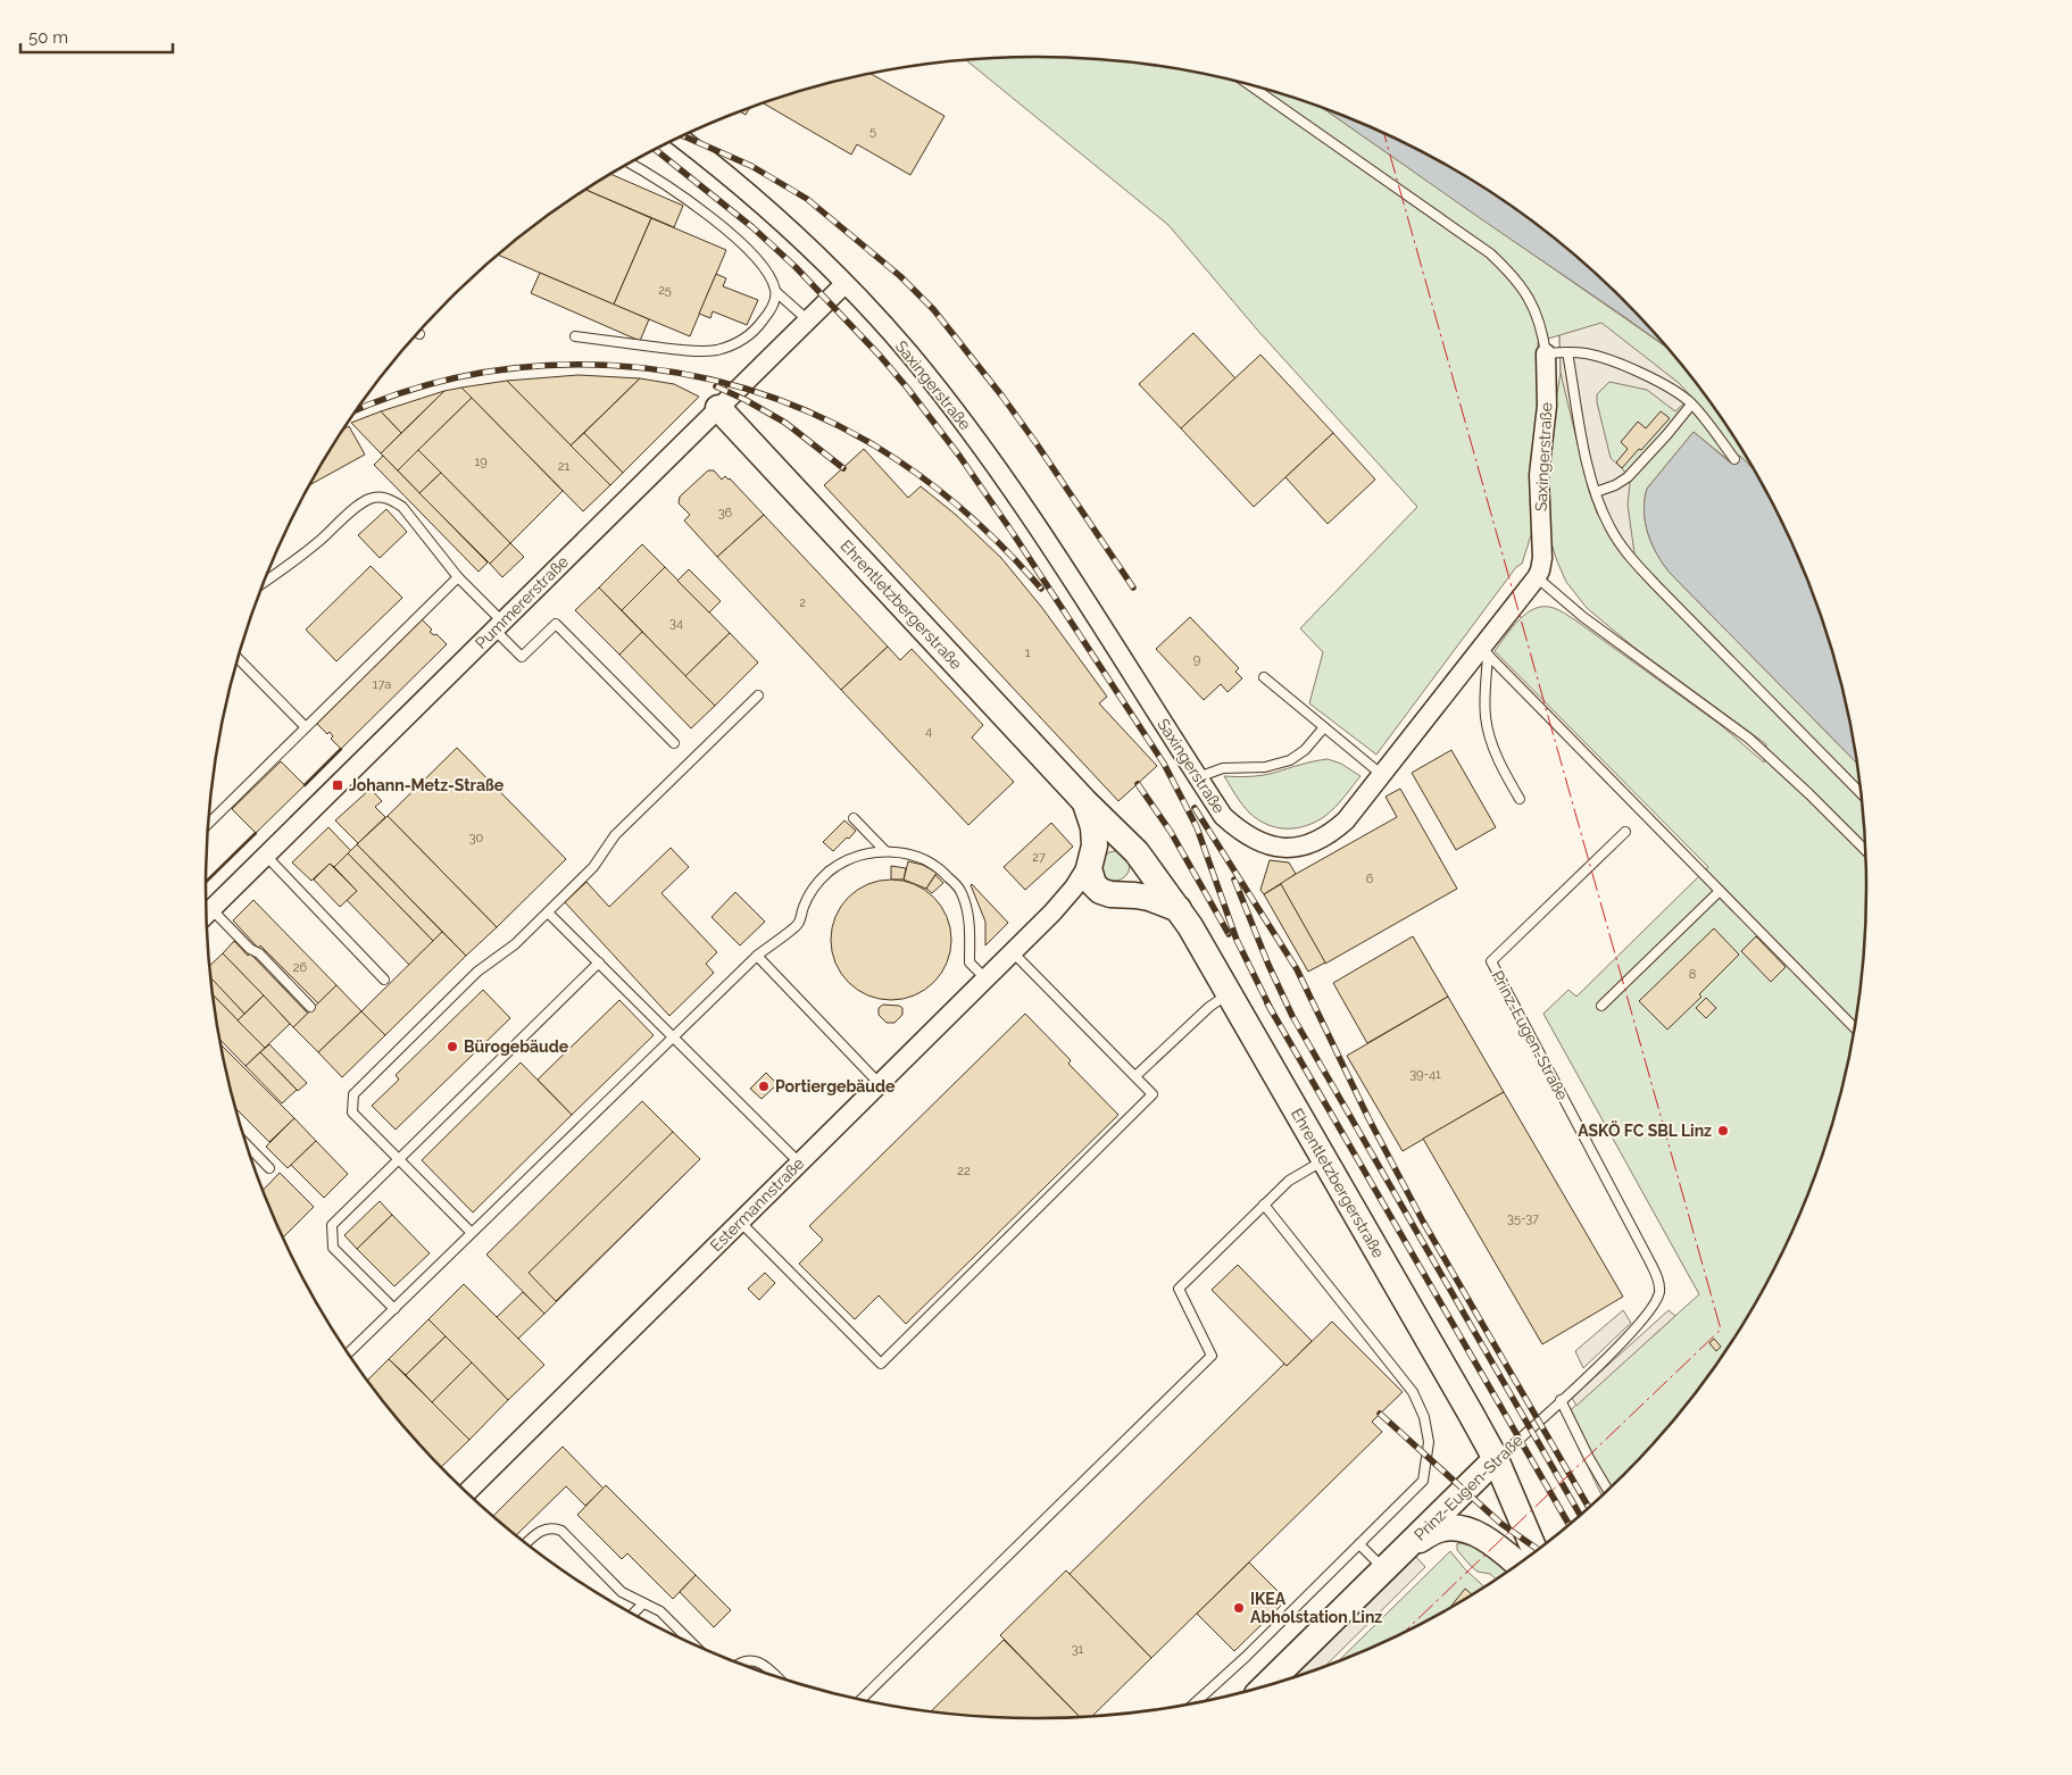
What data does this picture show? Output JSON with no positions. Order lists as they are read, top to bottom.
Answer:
{
  "streets": {
    "street": [
      "Saxingerstraße",
      "Pummererstraße",
      "Ehrentletzbergerstraße",
      "Prinz-Eugen-Straße",
      "Estermannstraße"
    ]
  },
  "crossings": [
    ["Saxingerstraße", "Pummererstraße"],
    ["Pummererstraße", "Ehrentletzbergerstraße"],
    ["Ehrentletzbergerstraße", "Prinz-Eugen-Straße"],
    ["Ehrentletzbergerstraße", "Estermannstraße"]
  ],
  "places": {
    "transit": ["Johann-Metz-Straße"],
    "other": [
      "Bürogebäude",
      "Portiergebäude",
      "ASKÖ FC SBL Linz",
      "IKEA Abholstation Linz"
    ]
  },
  "house_numbers": [
    "5",
    "25",
    "19",
    "21",
    "36",
    "2",
    "34",
    "1",
    "9",
    "17a",
    "4",
    "30",
    "27",
    "6",
    "26",
    "8",
    "39-41",
    "22",
    "35-37",
    "31"
  ],
  "scale_bar": "50 m"
}
